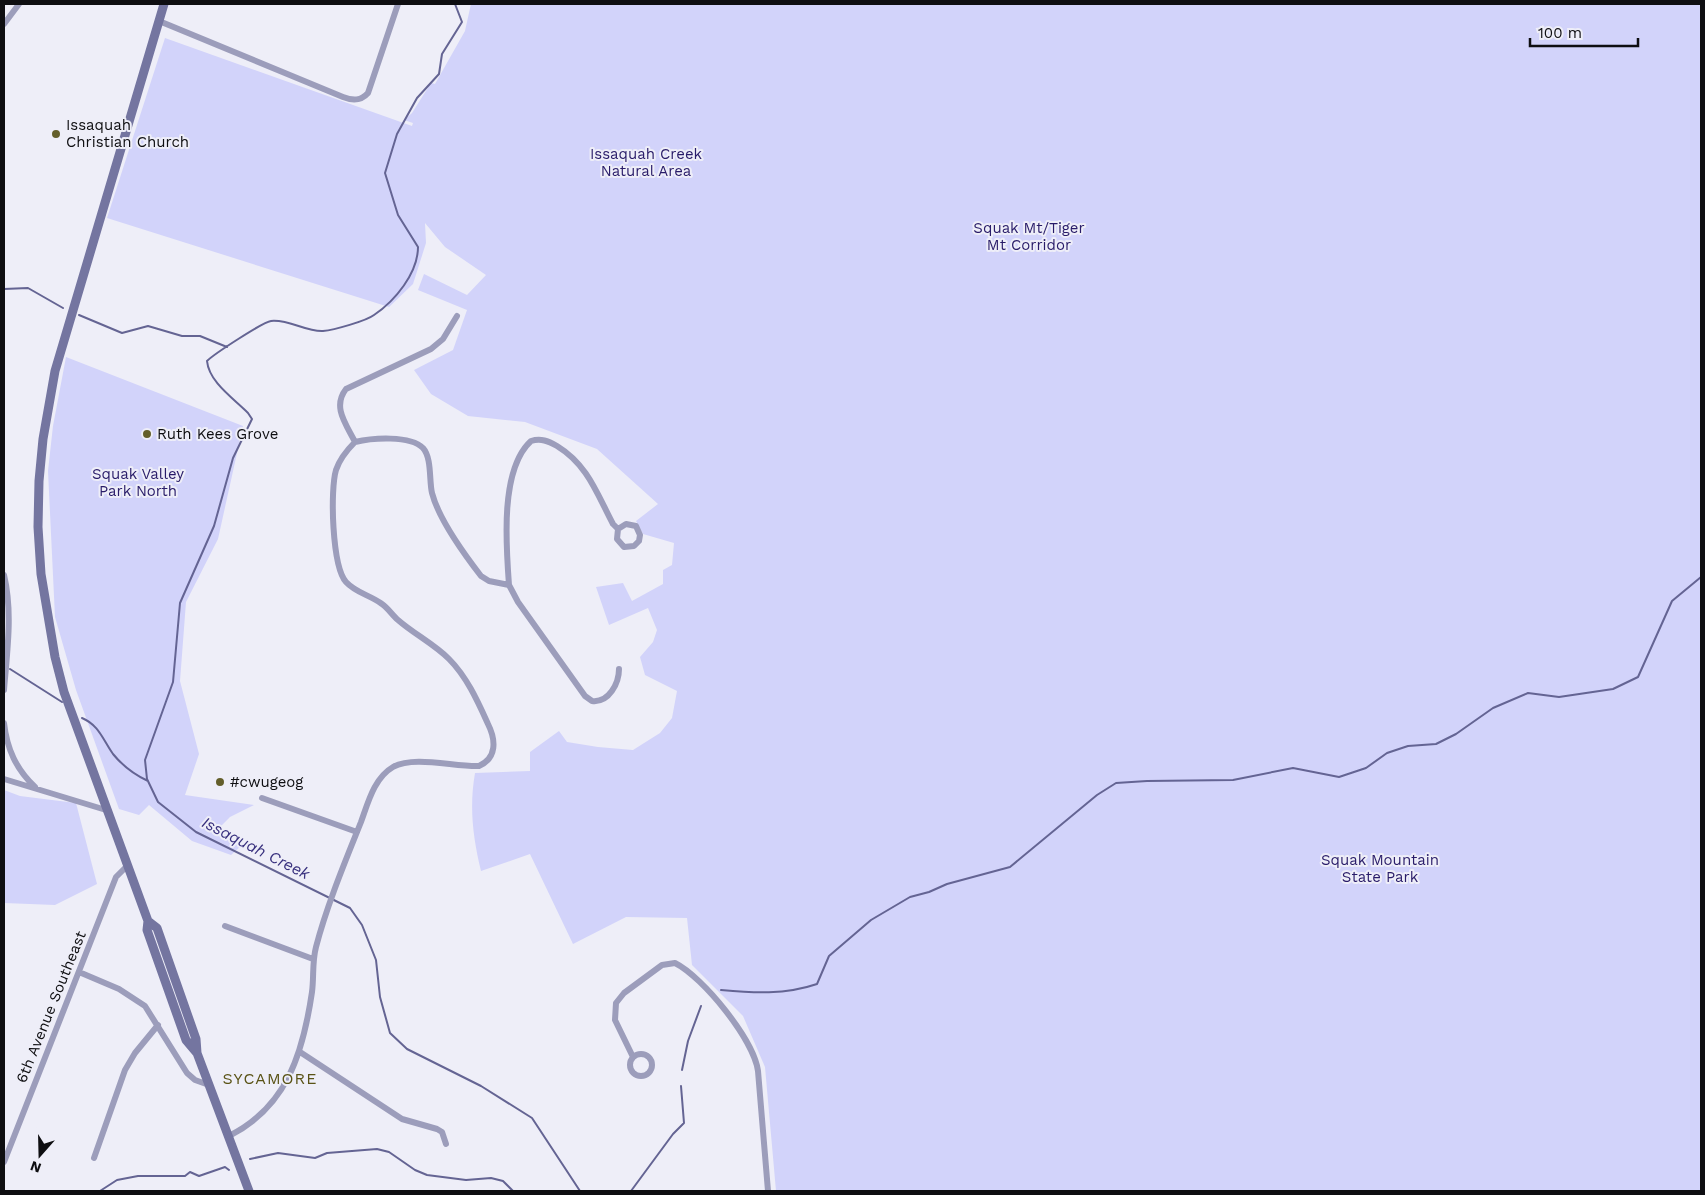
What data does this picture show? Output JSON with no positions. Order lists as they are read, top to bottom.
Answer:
{
  "streets": {
    "street": ["6th Avenue Southeast"]
  },
  "districts": ["SYCAMORE"],
  "water": ["Issaquah Creek"],
  "parks": [
    "Issaquah Creek Natural Area",
    "Squak Mt/Tiger Mt Corridor",
    "Squak Valley Park North",
    "Squak Mountain State Park"
  ],
  "places": ["Issaquah Christian Church", "Ruth Kees Grove", "#cwugeog"],
  "scale_bar": "100 m",
  "north": "bottom"
}
